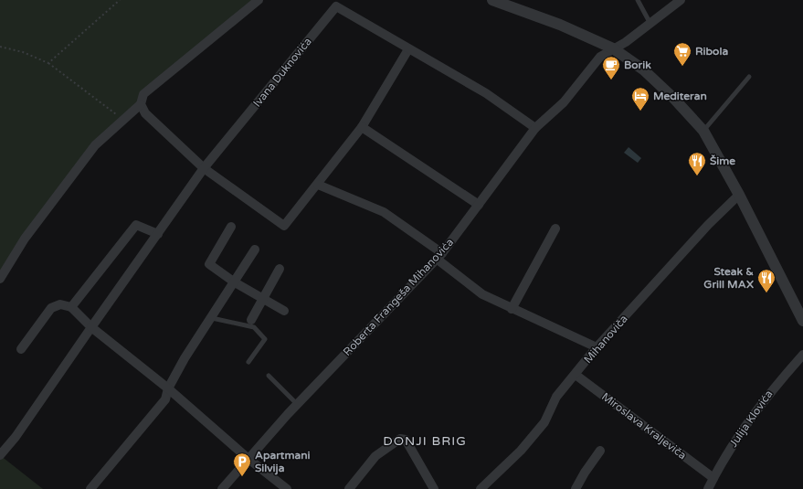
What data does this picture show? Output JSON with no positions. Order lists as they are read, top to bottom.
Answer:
{
  "streets": {
    "street": [
      "Ivana Duknovića",
      "Roberta Frangeša Mihanovića",
      "Mihanoviča",
      "Julija Klovića",
      "Miroslava Kraljeviča"
    ]
  },
  "crossings": [
    ["Ivana Duknovića", "Roberta Frangeša Mihanovića"],
    ["Mihanoviča", "Miroslava Kraljeviča"],
    ["Julija Klovića", "Miroslava Kraljeviča"]
  ],
  "districts": ["DONJI BRIG"],
  "places": {
    "supermarket": ["Ribola"],
    "cafe": ["Borik"],
    "hotel": ["Mediteran"],
    "restaurant": ["Šime", "Steak & Grill MAX"],
    "parking": ["Apartmani Silvija"]
  }
}
